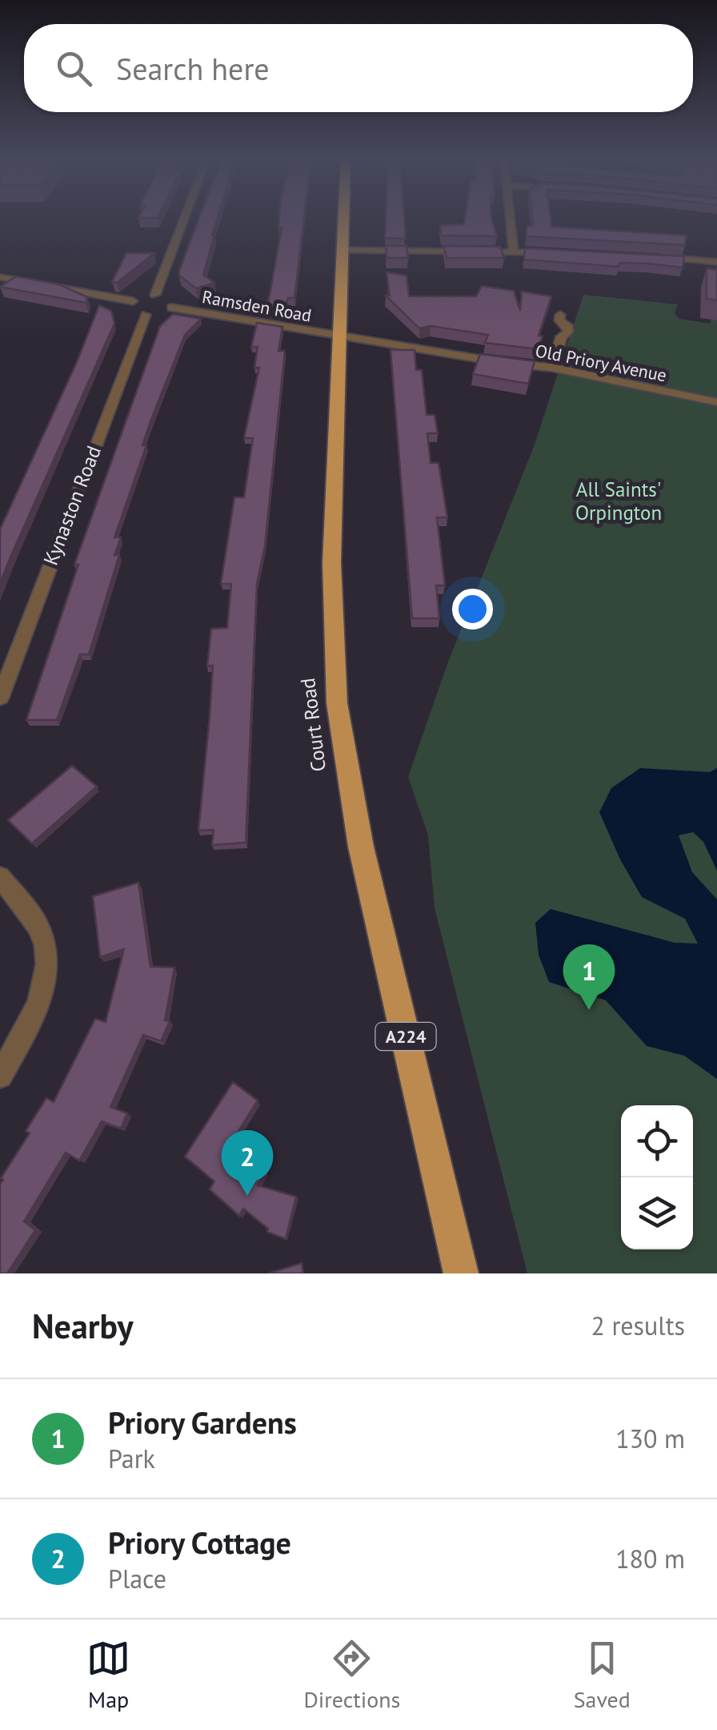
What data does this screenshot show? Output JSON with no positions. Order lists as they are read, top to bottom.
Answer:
{
  "streets": {
    "main road": ["Court Road", "A224"],
    "street": ["Ramsden Road", "Old Priory Avenue", "Kynaston Road"]
  },
  "crossings": [
    ["Ramsden Road", "Old Priory Avenue"],
    ["Ramsden Road", "Court Road"],
    ["Old Priory Avenue", "Court Road"]
  ],
  "parks": ["All Saints' Orpington"],
  "page": {
    "search": "Search here",
    "pins": ["1", "2"],
    "heading": ["Nearby", "2 results"],
    "list": [
      {
        "mark": "1",
        "name": "Priory Gardens",
        "note": "Park",
        "value": "130 m"
      },
      {
        "mark": "2",
        "name": "Priory Cottage",
        "note": "Place",
        "value": "180 m"
      }
    ],
    "nav": ["Map", "Directions", "Saved"]
  }
}
